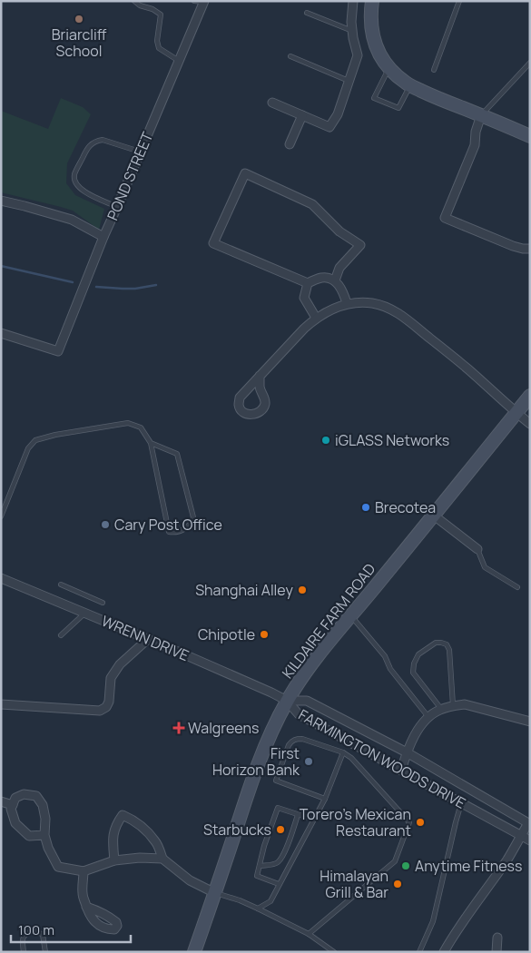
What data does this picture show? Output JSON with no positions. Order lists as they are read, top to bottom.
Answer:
{
  "streets": {
    "main road": ["KILDAIRE FARM ROAD"],
    "street": ["POND STREET", "WRENN DRIVE", "FARMINGTON WOODS DRIVE"]
  },
  "crossings": [
    ["KILDAIRE FARM ROAD", "WRENN DRIVE"],
    ["KILDAIRE FARM ROAD", "FARMINGTON WOODS DRIVE"],
    ["WRENN DRIVE", "FARMINGTON WOODS DRIVE"]
  ],
  "places": {
    "other": [
      "Briarcliff School",
      "iGLASS Networks",
      "Brecotea",
      "Cary Post Office",
      "Shanghai Alley",
      "Chipotle",
      "First Horizon Bank",
      "Torero's Mexican Restaurant",
      "Starbucks",
      "Anytime Fitness",
      "Himalayan Grill & Bar"
    ],
    "health": ["Walgreens"]
  },
  "scale_bar": "100 m"
}
